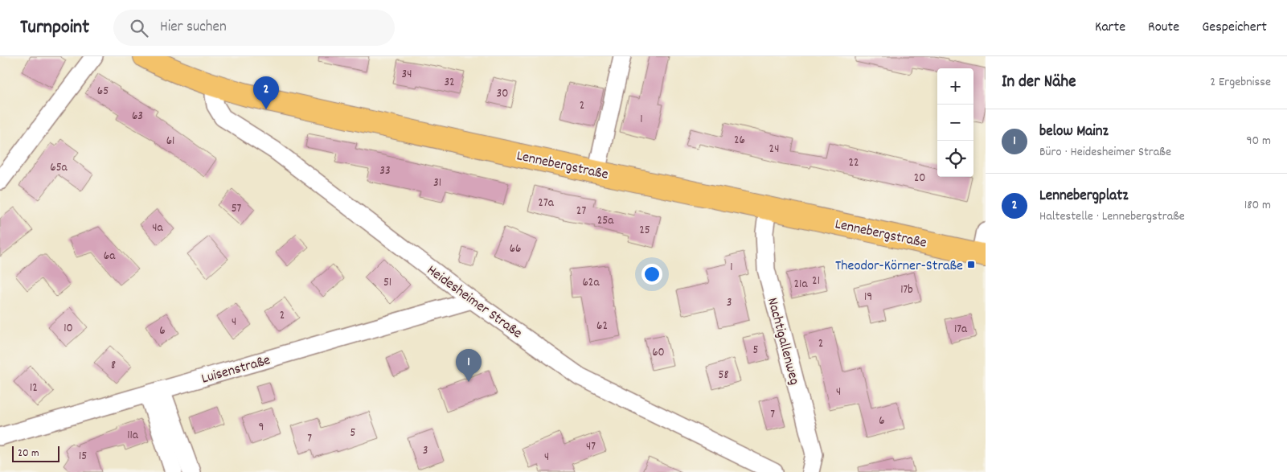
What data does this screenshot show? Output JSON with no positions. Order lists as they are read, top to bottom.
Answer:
{
  "streets": {
    "main road": ["Lennebergstraße"],
    "street": ["Heidesheimer Straße", "Nachtigallenweg", "Luisenstraße"]
  },
  "crossings": [
    ["Lennebergstraße", "Heidesheimer Straße"],
    ["Lennebergstraße", "Nachtigallenweg"],
    ["Heidesheimer Straße", "Luisenstraße"]
  ],
  "places": {
    "transit": ["Theodor-Körner-Straße"]
  },
  "house_numbers": [
    "34",
    "32",
    "65",
    "30",
    "2",
    "63",
    "1",
    "26",
    "61",
    "24",
    "22",
    "65a",
    "33",
    "20",
    "31",
    "27a",
    "57",
    "27",
    "25a",
    "4a",
    "25",
    "66",
    "6a",
    "1",
    "21",
    "51",
    "62a",
    "21a",
    "17b",
    "19",
    "3",
    "2",
    "4",
    "62",
    "10",
    "17a",
    "6",
    "2",
    "5",
    "60",
    "8",
    "58",
    "12",
    "4",
    "7",
    "6",
    "9",
    "5",
    "11a",
    "7",
    "47",
    "3",
    "15",
    "4"
  ],
  "scale_bar": "20 m",
  "page": {
    "header": "Turnpoint",
    "search": "Hier suchen",
    "nav": ["Karte", "Route", "Gespeichert"],
    "heading": ["In der Nähe", "2 Ergebnisse"],
    "map_buttons": ["+", "−"],
    "pins": ["2", "1"],
    "list": [
      {
        "mark": "1",
        "name": "below Mainz",
        "note": "Büro · Heidesheimer Straße",
        "value": "90 m"
      },
      {
        "mark": "2",
        "name": "Lennebergplatz",
        "note": "Haltestelle · Lennebergstraße",
        "value": "180 m"
      }
    ],
    "scale": "20 m"
  }
}
